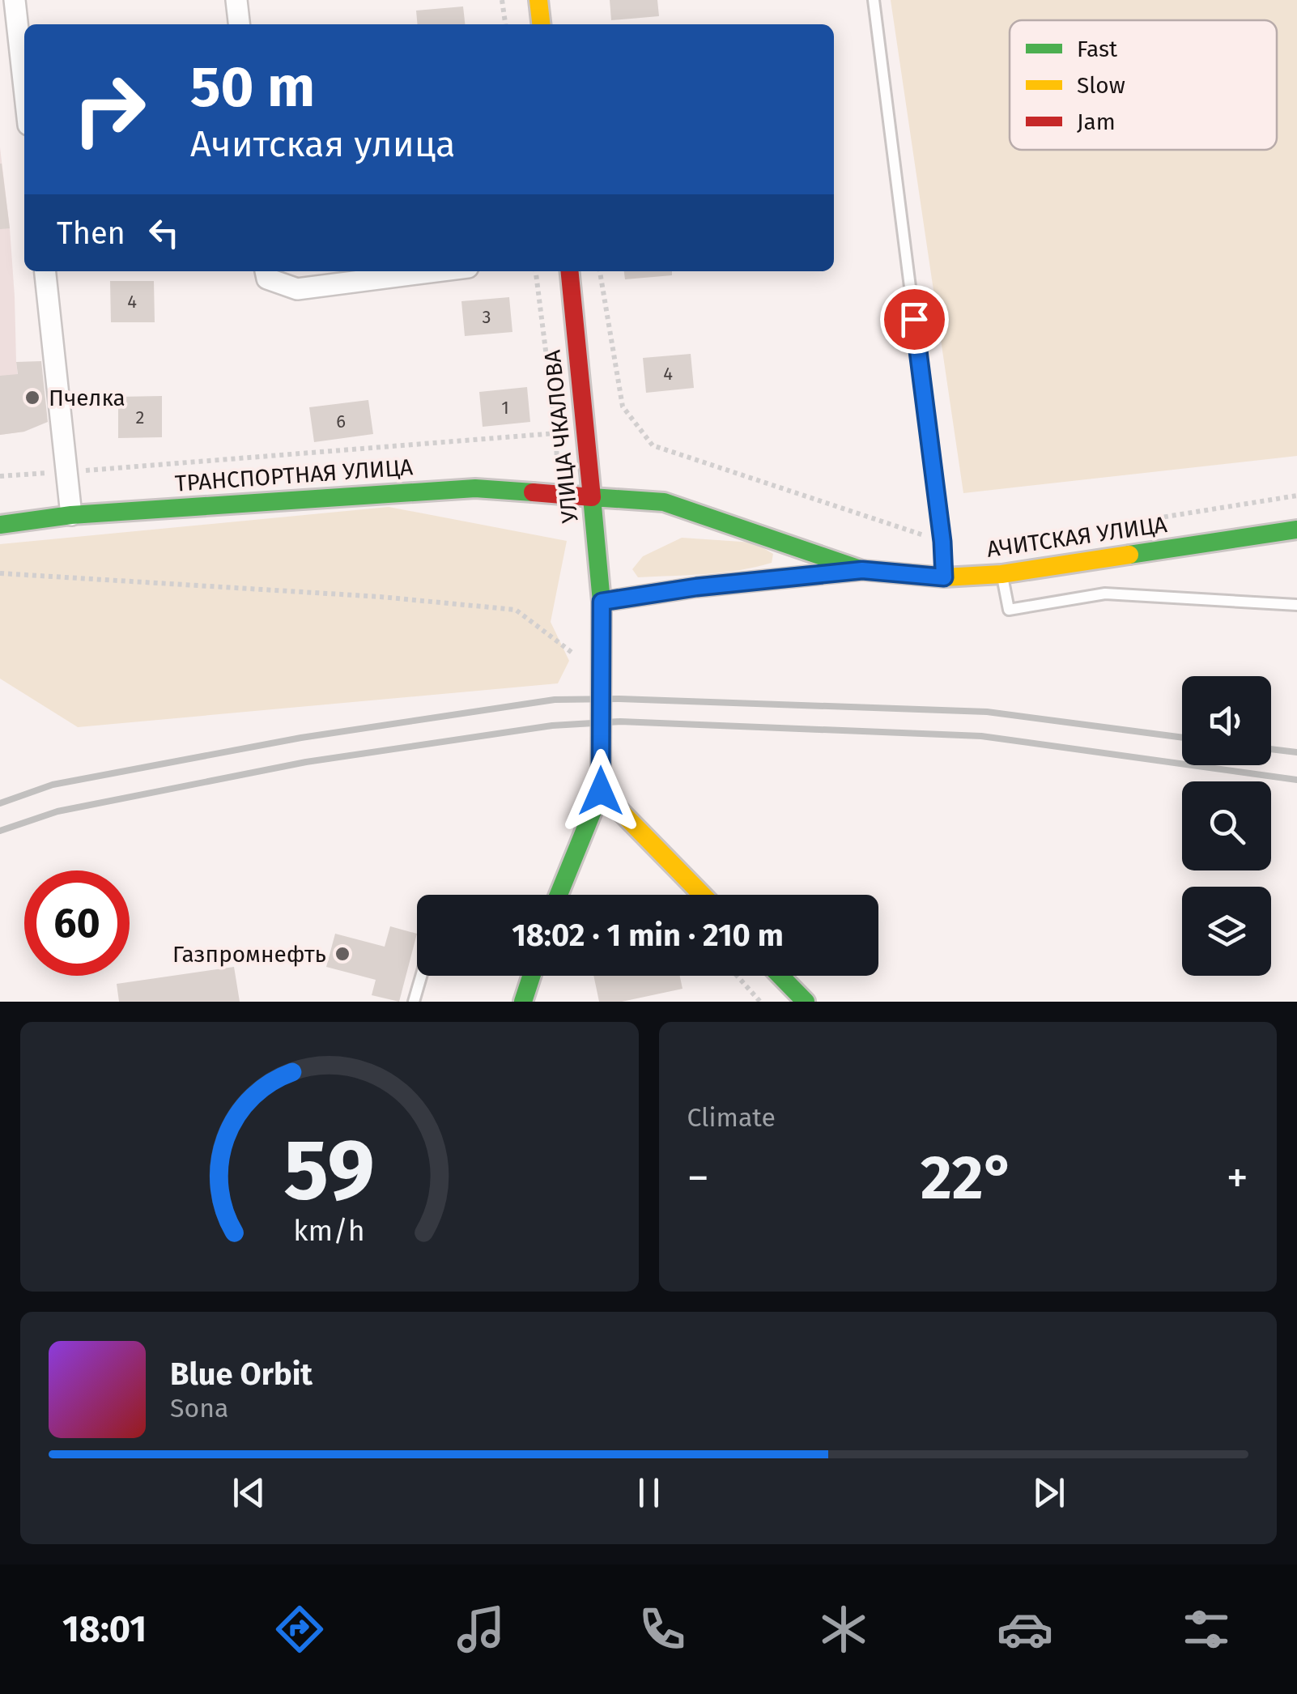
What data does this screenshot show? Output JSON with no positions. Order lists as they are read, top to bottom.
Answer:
{
  "streets": {
    "main road": ["УЛИЦА ЧКАЛОВА", "ТРАНСПОРТНАЯ УЛИЦА", "АЧИТСКАЯ УЛИЦА"]
  },
  "crossings": [
    ["УЛИЦА ЧКАЛОВА", "ТРАНСПОРТНАЯ УЛИЦА"],
    ["УЛИЦА ЧКАЛОВА", "АЧИТСКАЯ УЛИЦА"],
    ["ТРАНСПОРТНАЯ УЛИЦА", "АЧИТСКАЯ УЛИЦА"]
  ],
  "places": ["Пчелка", "Газпромнефть"],
  "house_numbers": [
    "4",
    "3",
    "4",
    "1",
    "2",
    "6"
  ],
  "legend": ["Fast", "Slow", "Jam"],
  "page": {
    "turn": ["50 m", "Ачитская улица"],
    "then": "Then",
    "limit": "60",
    "trip": "18:02 · 1 min · 210 m",
    "tile": "Climate",
    "heat": ["−", "22°", "+"],
    "song": ["Blue Orbit", "Sona"],
    "tabs": "18:01",
    "gauge": ["59", "km/h"]
  }
}
